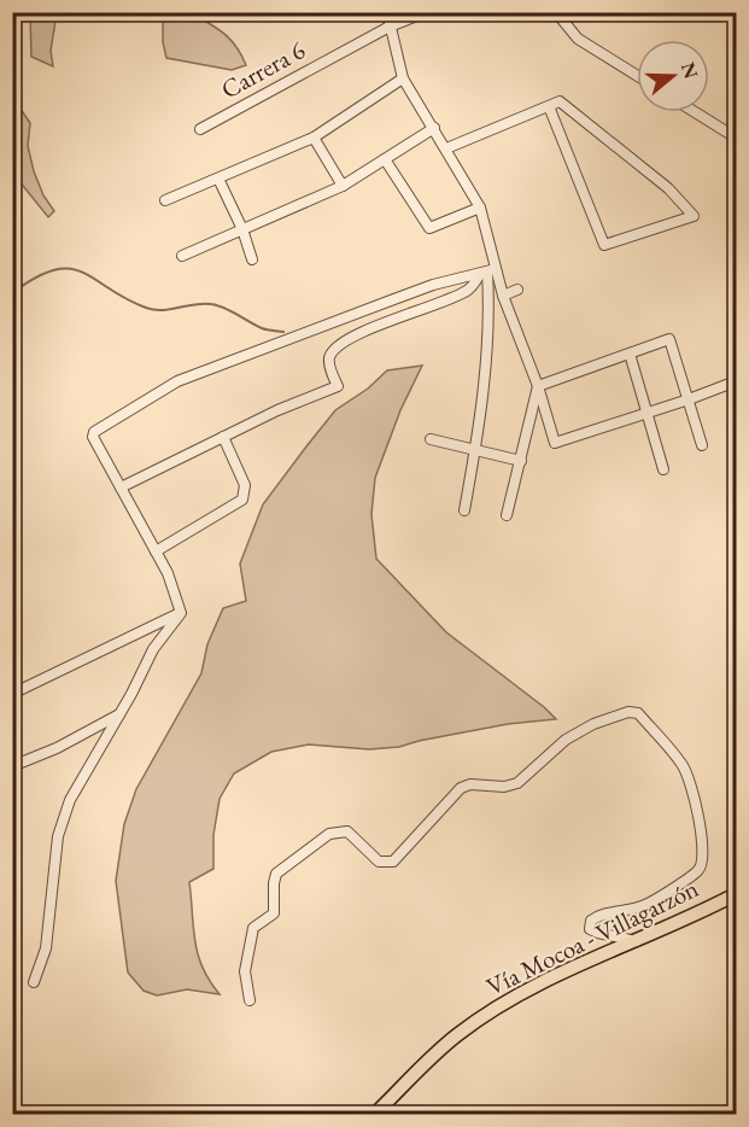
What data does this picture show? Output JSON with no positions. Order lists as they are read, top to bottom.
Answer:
{
  "streets": {
    "main road": ["Vía Mocoa - Villagarzón"],
    "street": ["Carrera 6"]
  },
  "north": "right"
}
